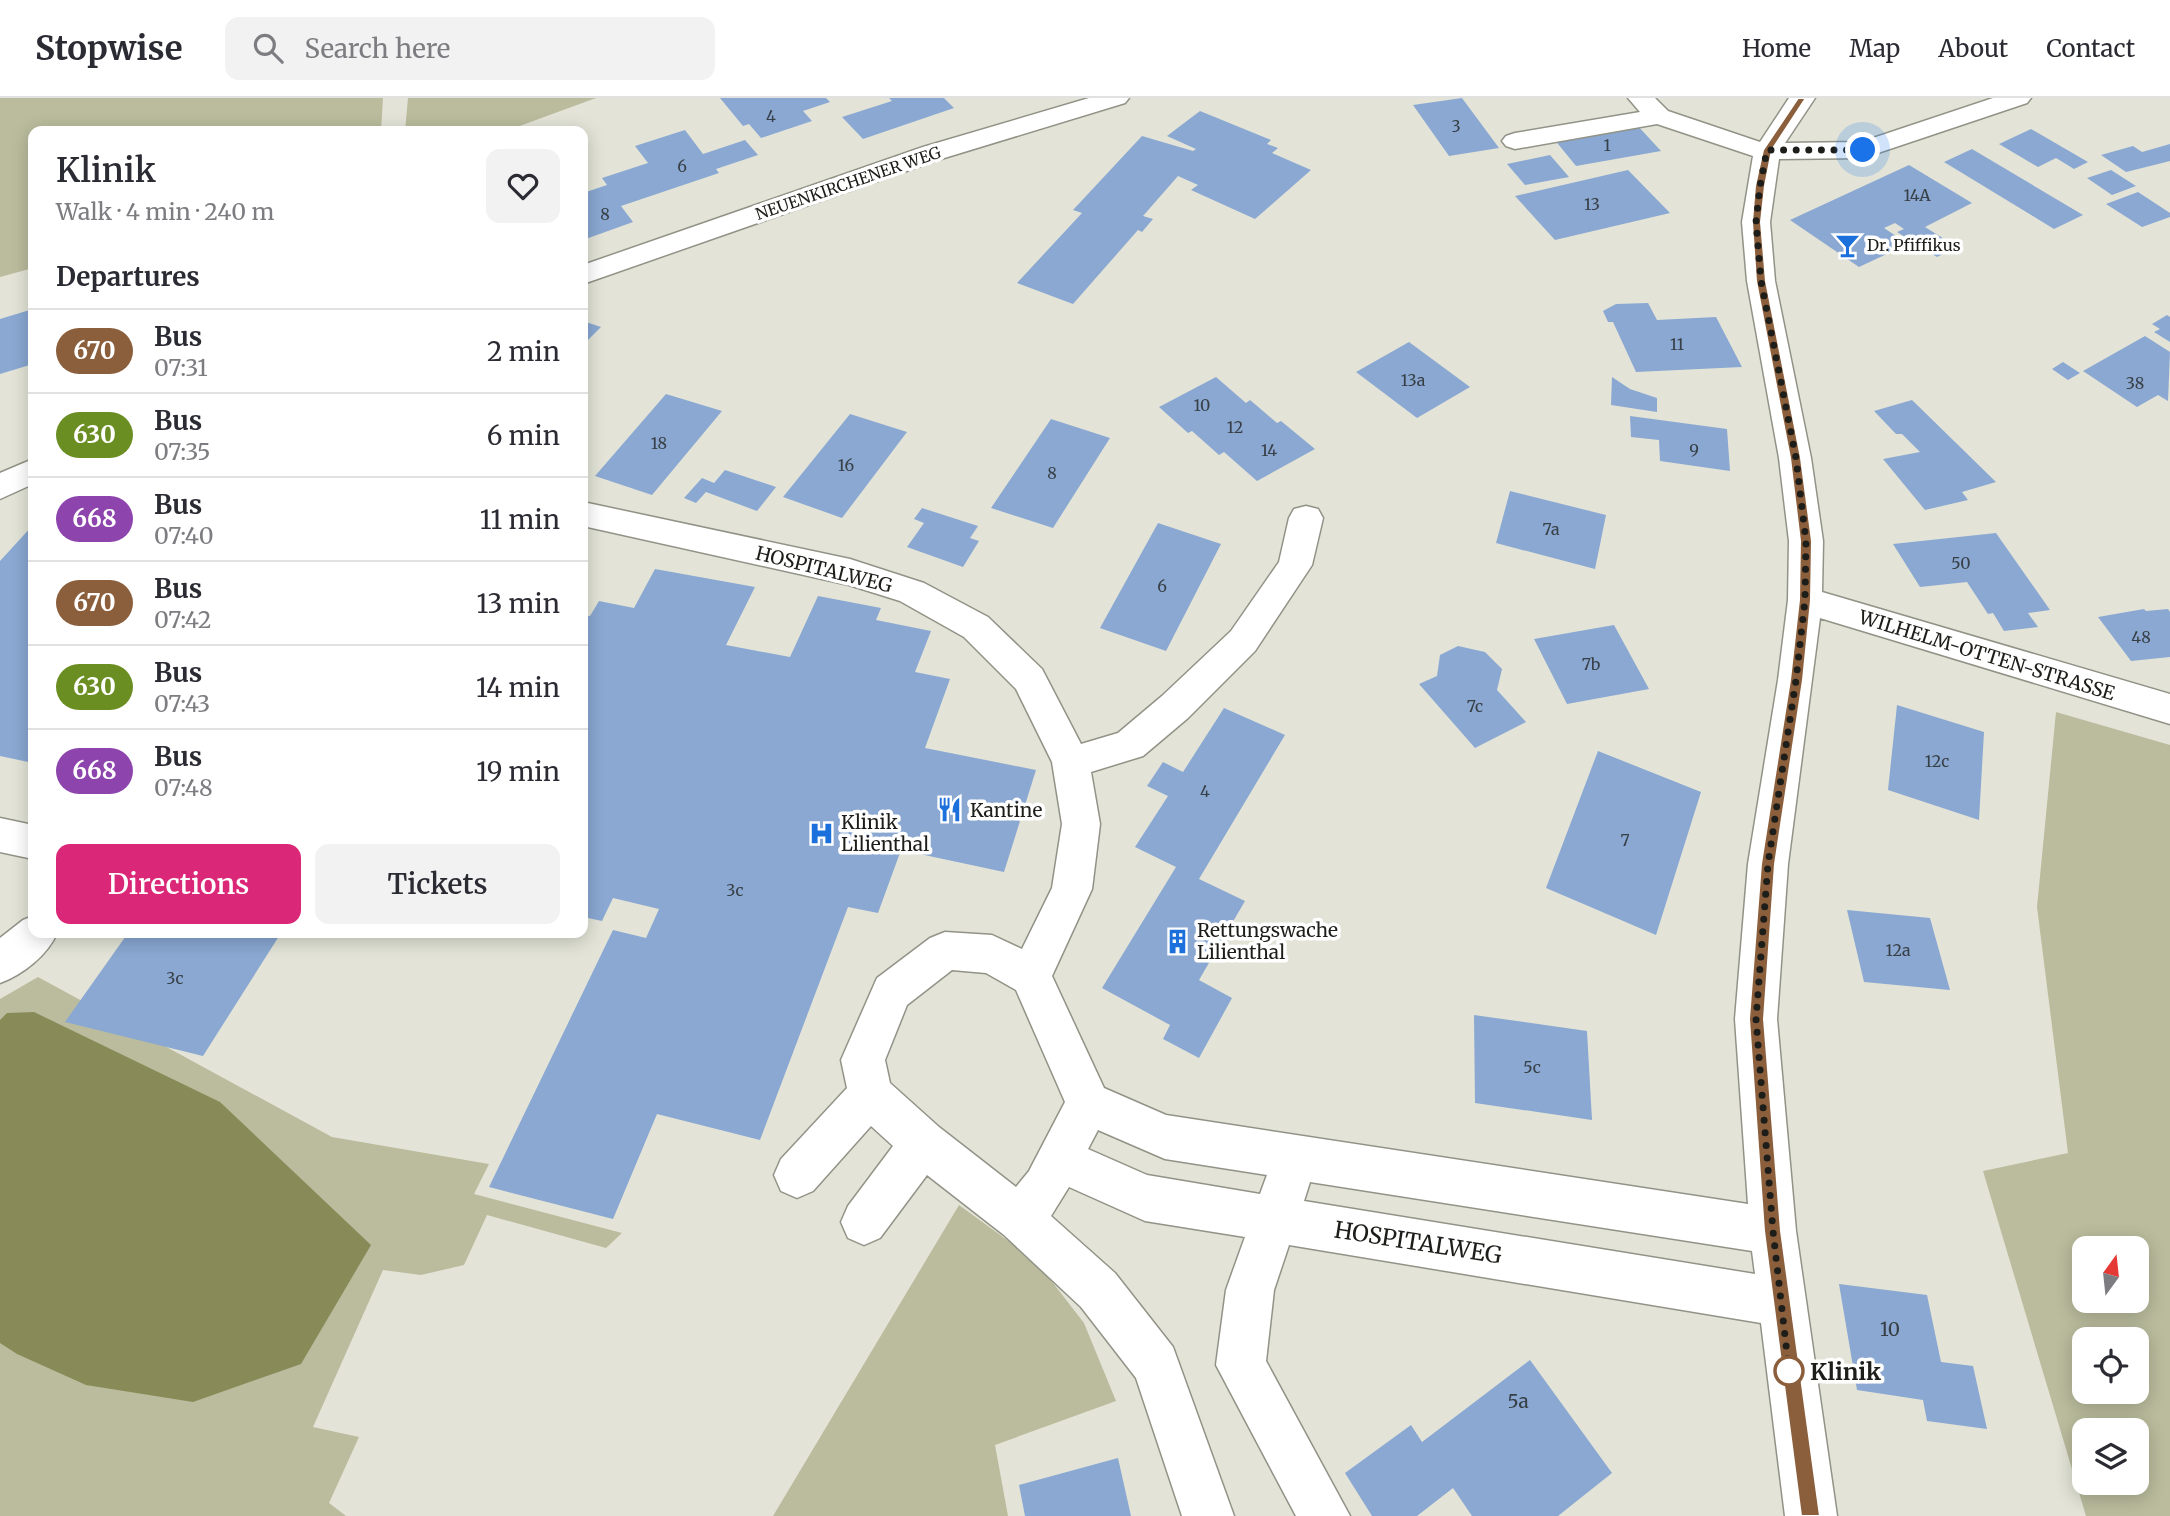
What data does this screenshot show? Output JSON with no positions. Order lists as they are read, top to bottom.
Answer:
{
  "streets": {
    "street": ["NEUENKIRCHENER WEG", "HOSPITALWEG", "WILHELM-OTTEN-STRASSE"]
  },
  "places": {
    "bar": ["Dr. Pfiffikus"],
    "restaurant": ["Kantine"],
    "hospital": ["Klinik Lilienthal"],
    "building": ["Rettungswache Lilienthal"],
    "other": ["Klinik"]
  },
  "lines": ["bus line 670"],
  "house_numbers": [
    "4",
    "3",
    "1",
    "6",
    "14A",
    "13",
    "8",
    "11",
    "13a",
    "38",
    "10",
    "12",
    "18",
    "14",
    "9",
    "16",
    "8",
    "7a",
    "50",
    "6",
    "48",
    "7b",
    "7c",
    "12c",
    "4",
    "7",
    "3c",
    "12a",
    "3c",
    "5c",
    "10",
    "5a"
  ],
  "north": "top",
  "page": {
    "header": "Stopwise",
    "search": "Search here",
    "nav": [
      "Home",
      "Map",
      "About",
      "Contact"
    ],
    "heading": [
      ["Klinik", "Walk · 4 min · 240 m"],
      "Departures"
    ],
    "list": [
      {
        "mark": "670",
        "name": "Bus",
        "note": "07:31",
        "value": "2 min"
      },
      {
        "mark": "630",
        "name": "Bus",
        "note": "07:35",
        "value": "6 min"
      },
      {
        "mark": "668",
        "name": "Bus",
        "note": "07:40",
        "value": "11 min"
      },
      {
        "mark": "670",
        "name": "Bus",
        "note": "07:42",
        "value": "13 min"
      },
      {
        "mark": "630",
        "name": "Bus",
        "note": "07:43",
        "value": "14 min"
      },
      {
        "mark": "668",
        "name": "Bus",
        "note": "07:48",
        "value": "19 min"
      }
    ],
    "buttons": ["Directions", "Tickets"]
  }
}
